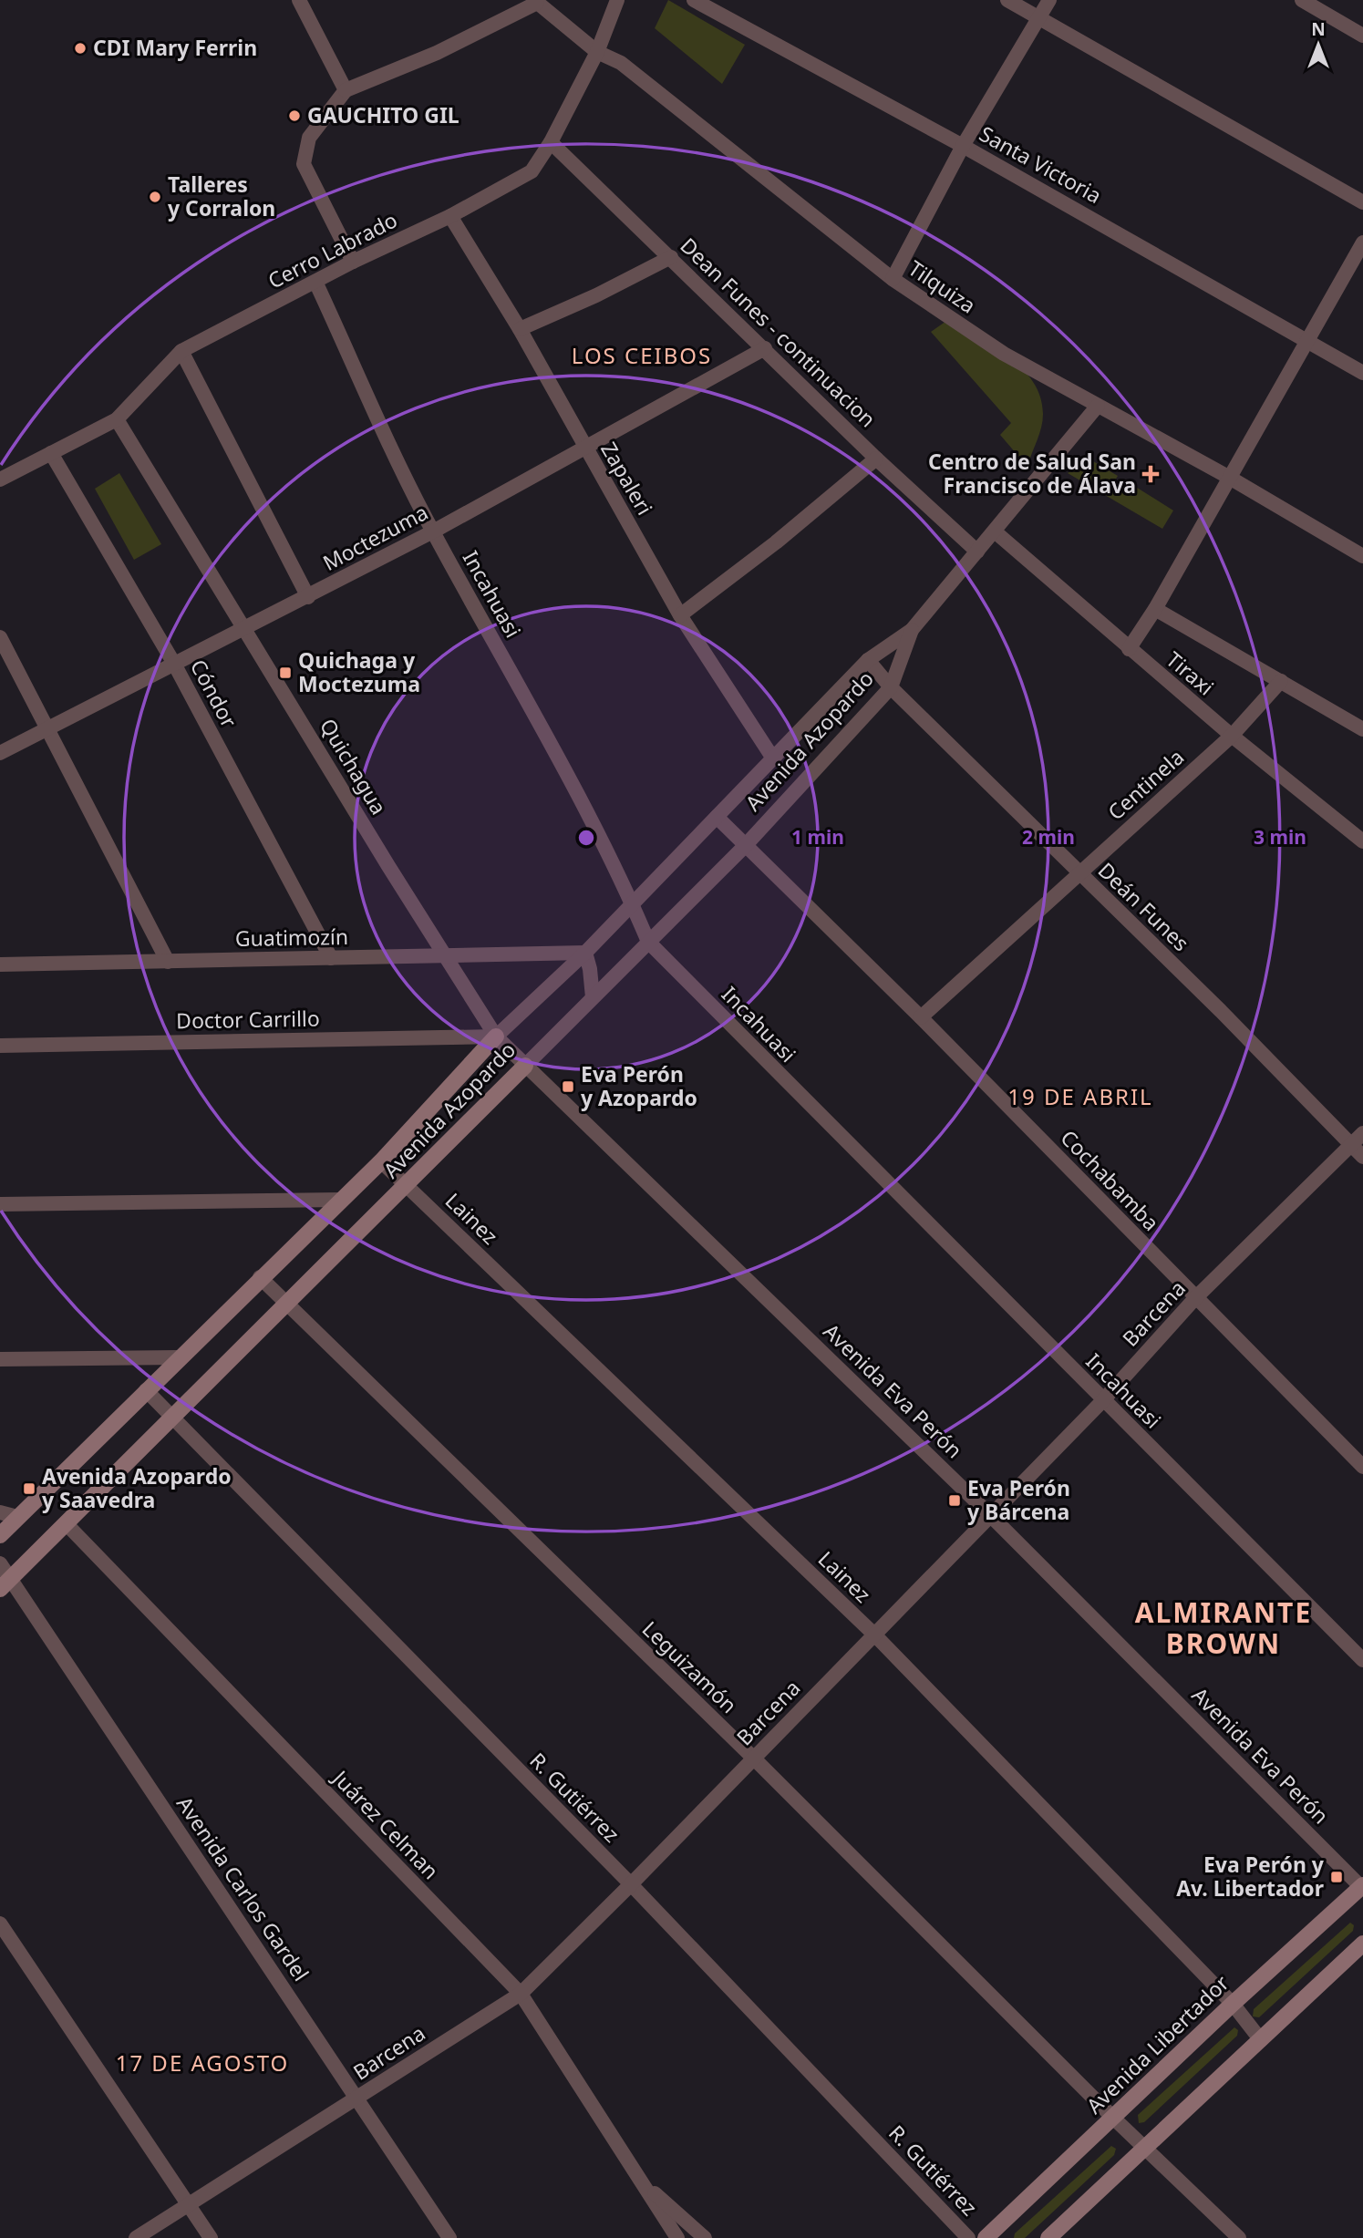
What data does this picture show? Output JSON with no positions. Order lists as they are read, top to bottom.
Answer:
{
  "streets": {
    "street": [
      "Santa Victoria",
      "Cerro Labrado",
      "Tilquiza",
      "Dean Funes - continuacion",
      "Zapaleri",
      "Moctezuma",
      "Incahuasi",
      "Tiraxi",
      "Cóndor",
      "Avenida Azopardo",
      "Quichagua",
      "Centinela",
      "Deán Funes",
      "Guatimozín",
      "Doctor Carrillo",
      "Cochabamba",
      "Lainez",
      "Barcena",
      "Avenida Eva Perón",
      "Leguizamón",
      "R. Gutiérrez",
      "Juárez Celman",
      "Avenida Carlos Gardel",
      "Avenida Libertador"
    ]
  },
  "crossings": [
    ["Cerro Labrado", "Tilquiza"],
    ["Cerro Labrado", "Dean Funes - continuacion"],
    ["Cerro Labrado", "Zapaleri"],
    ["Cerro Labrado", "Incahuasi"],
    ["Cerro Labrado", "Cóndor"],
    ["Cerro Labrado", "Quichagua"],
    ["Dean Funes - continuacion", "Moctezuma"],
    ["Zapaleri", "Moctezuma"],
    ["Zapaleri", "Avenida Azopardo"],
    ["Moctezuma", "Incahuasi"],
    ["Moctezuma", "Cóndor"],
    ["Moctezuma", "Quichagua"],
    ["Incahuasi", "Avenida Azopardo"],
    ["Incahuasi", "Barcena"],
    ["Tiraxi", "Centinela"],
    ["Cóndor", "Guatimozín"],
    ["Avenida Azopardo", "Quichagua"],
    ["Avenida Azopardo", "Deán Funes"],
    ["Avenida Azopardo", "Guatimozín"],
    ["Avenida Azopardo", "Doctor Carrillo"],
    ["Avenida Azopardo", "Cochabamba"],
    ["Avenida Azopardo", "Lainez"],
    ["Avenida Azopardo", "Avenida Eva Perón"],
    ["Avenida Azopardo", "Leguizamón"],
    ["Avenida Azopardo", "R. Gutiérrez"],
    ["Avenida Azopardo", "Juárez Celman"],
    ["Avenida Azopardo", "Avenida Carlos Gardel"],
    ["Quichagua", "Guatimozín"],
    ["Quichagua", "Doctor Carrillo"],
    ["Quichagua", "Avenida Eva Perón"],
    ["Centinela", "Deán Funes"],
    ["Centinela", "Cochabamba"],
    ["Deán Funes", "Barcena"],
    ["Doctor Carrillo", "Avenida Eva Perón"],
    ["Cochabamba", "Barcena"],
    ["Lainez", "Barcena"],
    ["Lainez", "Avenida Libertador"],
    ["Barcena", "Avenida Eva Perón"],
    ["Barcena", "Leguizamón"],
    ["Barcena", "R. Gutiérrez"],
    ["Barcena", "Juárez Celman"],
    ["Barcena", "Avenida Carlos Gardel"],
    ["Avenida Eva Perón", "Avenida Libertador"],
    ["Leguizamón", "Avenida Libertador"]
  ],
  "districts": [
    "LOS CEIBOS",
    "19 DE ABRIL",
    "ALMIRANTE BROWN",
    "17 DE AGOSTO"
  ],
  "places": {
    "other": ["CDI Mary Ferrin", "GAUCHITO GIL", "Talleres y Corralon"],
    "health": ["Centro de Salud San Francisco de Álava"],
    "transit": [
      "Quichaga y Moctezuma",
      "Eva Perón y Azopardo",
      "Avenida Azopardo y Saavedra",
      "Eva Perón y Bárcena",
      "Eva Perón y Av. Libertador"
    ]
  },
  "north": "top",
  "rings": ["1 min", "2 min", "3 min"]
}
